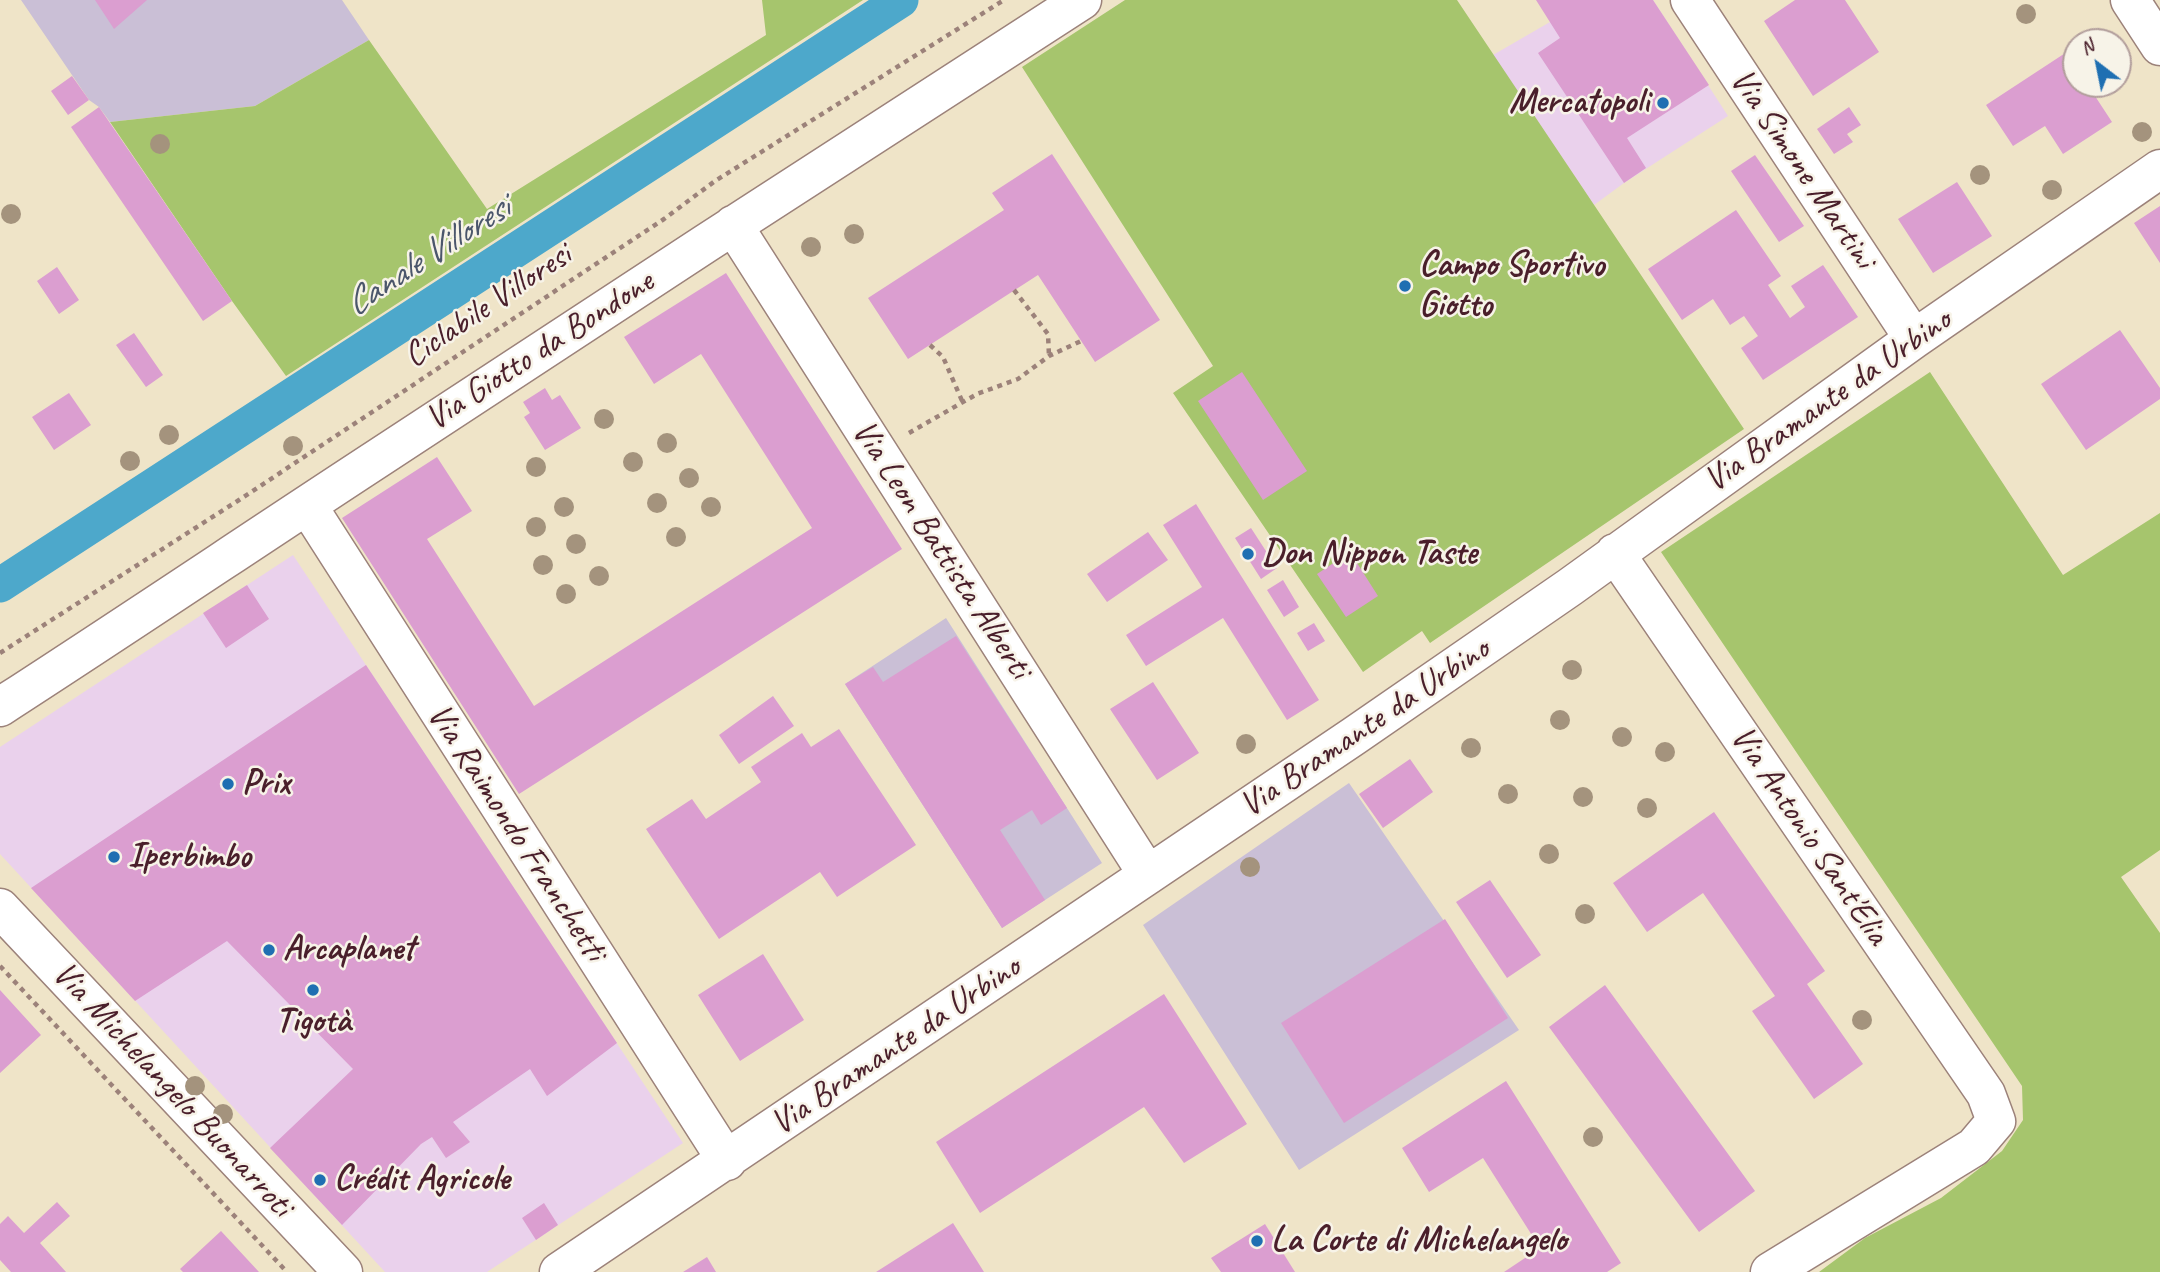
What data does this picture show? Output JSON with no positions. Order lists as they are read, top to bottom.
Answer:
{
  "streets": {
    "street": [
      "Via Simone Martini",
      "Via Giotto da Bondone",
      "Via Bramante da Urbino",
      "Via Leon Battista Alberti",
      "Via Raimondo Franchetti",
      "Via Antonio Sant'Elia",
      "Via Michelangelo Buonarroti"
    ],
    "path": ["Ciclabile Villoresi"]
  },
  "crossings": [
    ["Via Simone Martini", "Via Bramante da Urbino"],
    ["Via Giotto da Bondone", "Via Leon Battista Alberti"],
    ["Via Giotto da Bondone", "Via Raimondo Franchetti"],
    ["Via Bramante da Urbino", "Via Leon Battista Alberti"],
    ["Via Bramante da Urbino", "Via Raimondo Franchetti"],
    ["Via Bramante da Urbino", "Via Antonio Sant'Elia"]
  ],
  "water": ["Canale Villoresi"],
  "places": [
    "Mercatopoli",
    "Campo Sportivo Giotto",
    "Don Nippon Taste",
    "Prix",
    "Iperbimbo",
    "Arcaplanet",
    "Tigotà",
    "Crédit Agricole",
    "La Corte di Michelangelo"
  ],
  "north": "top left"
}
